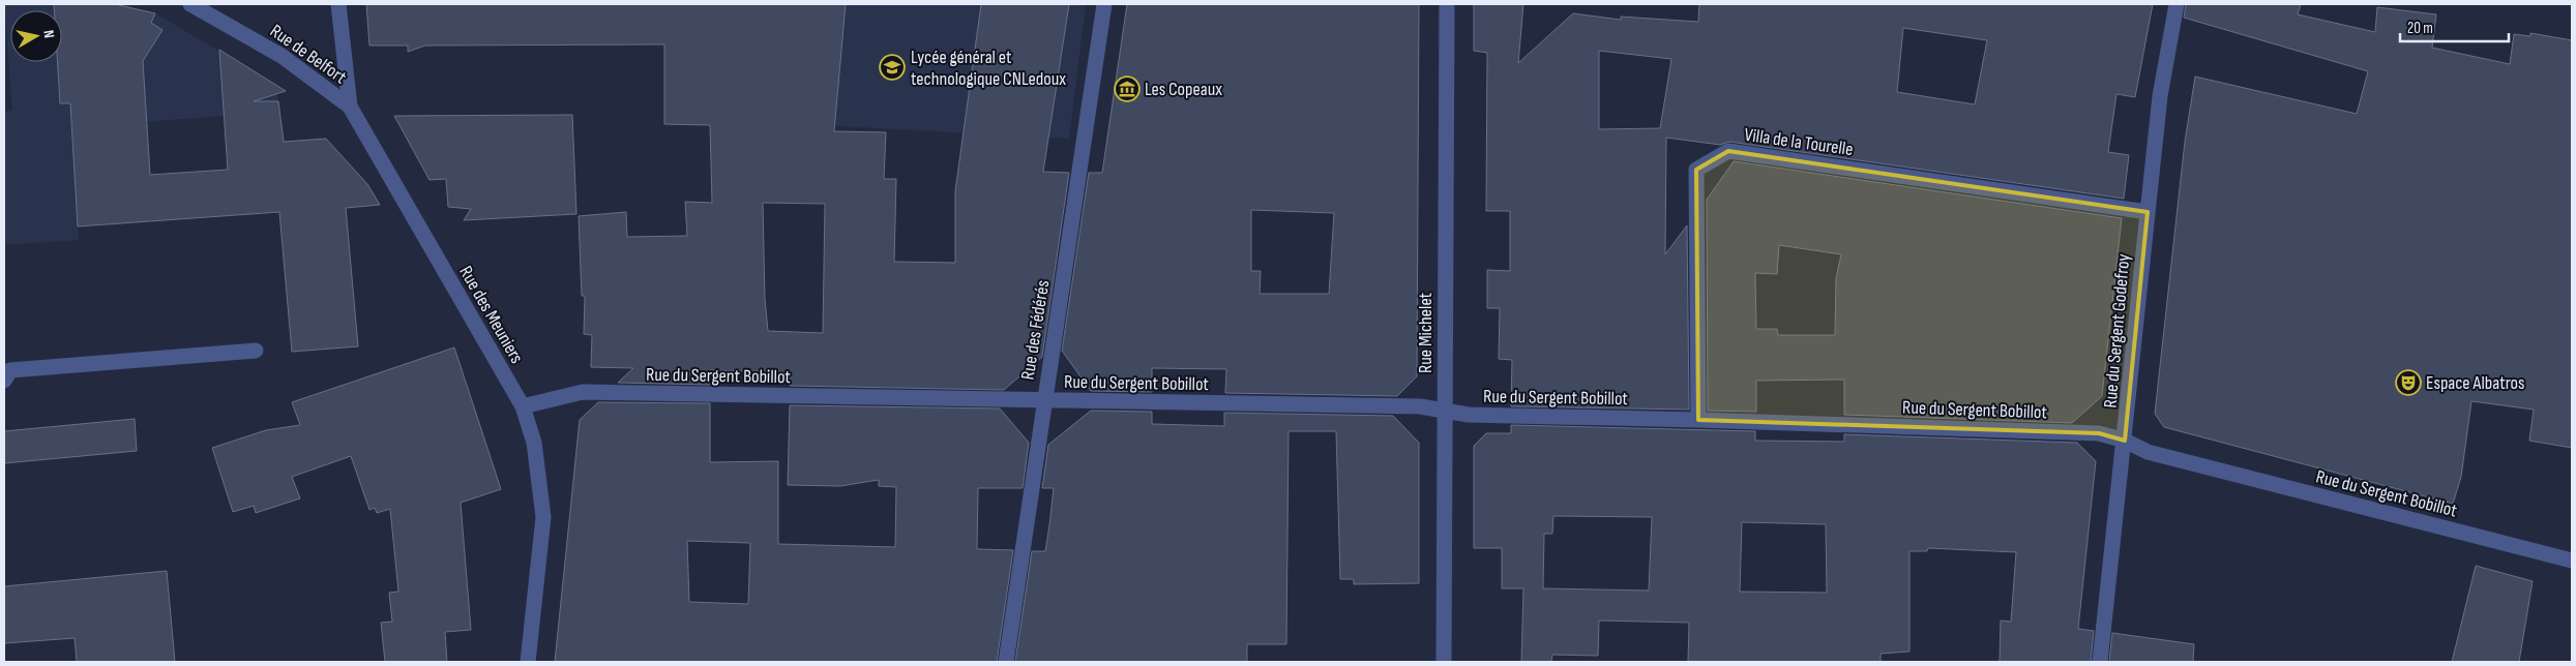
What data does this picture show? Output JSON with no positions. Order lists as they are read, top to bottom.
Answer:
{
  "streets": {
    "street": [
      "Rue de Belfort",
      "Villa de la Tourelle",
      "Rue des Meuniers",
      "Rue des Fédérés",
      "Rue du Sergent Godefroy",
      "Rue Michelet",
      "Rue du Sergent Bobillot"
    ]
  },
  "crossings": [
    ["Rue de Belfort", "Rue des Meuniers"],
    ["Villa de la Tourelle", "Rue du Sergent Godefroy"],
    ["Villa de la Tourelle", "Rue du Sergent Bobillot"],
    ["Rue des Meuniers", "Rue du Sergent Bobillot"],
    ["Rue des Fédérés", "Rue du Sergent Bobillot"],
    ["Rue du Sergent Godefroy", "Rue du Sergent Bobillot"],
    ["Rue Michelet", "Rue du Sergent Bobillot"]
  ],
  "places": {
    "school or university": ["Lycée général et technologique CNLedoux"],
    "museum": ["Les Copeaux"],
    "theatre": ["Espace Albatros"]
  },
  "scale_bar": "20 m",
  "north": "right"
}
